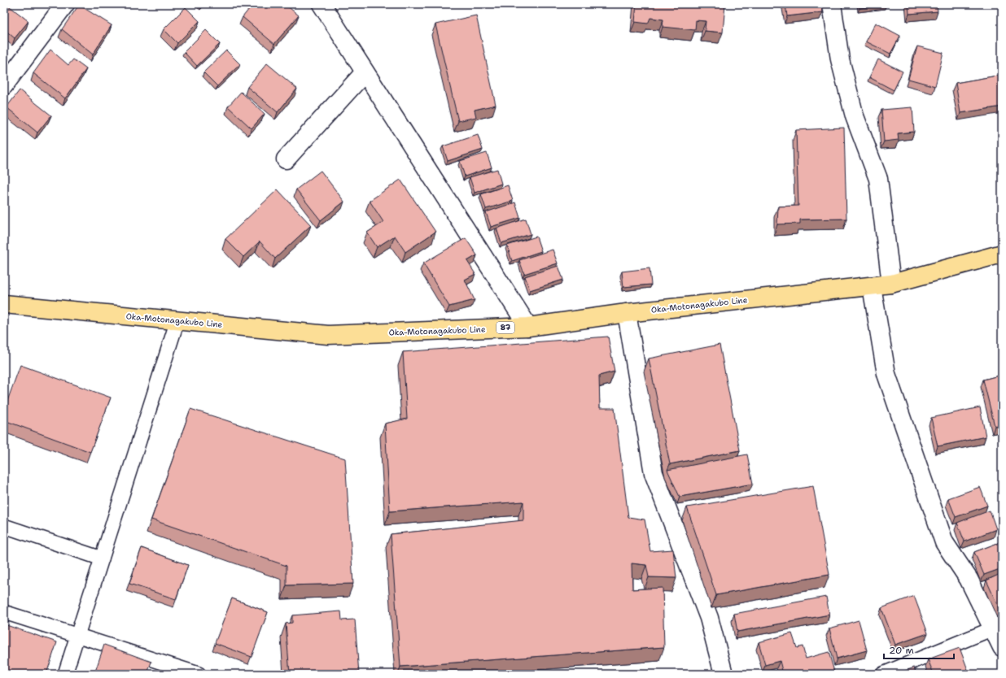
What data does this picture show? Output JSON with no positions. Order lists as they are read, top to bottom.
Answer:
{
  "streets": {
    "main road": ["Oka-Motonagakubo Line", "87"]
  },
  "scale_bar": "20 m"
}
